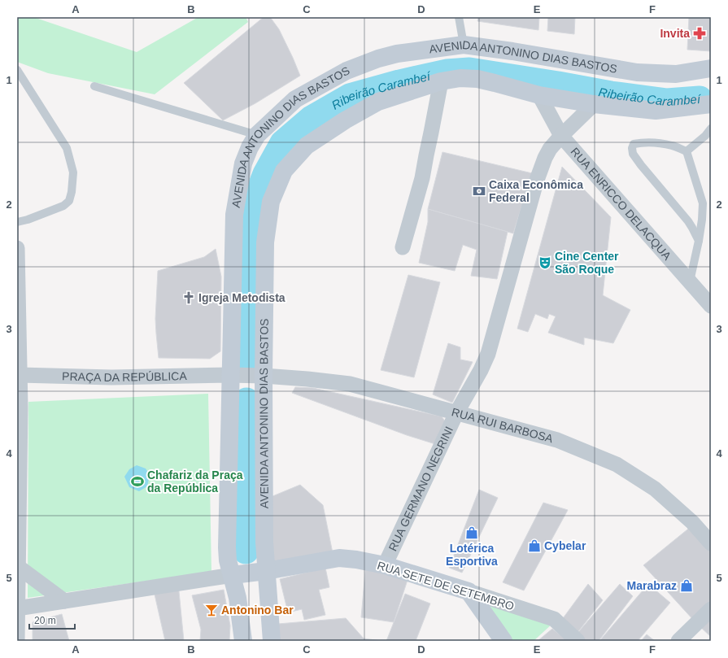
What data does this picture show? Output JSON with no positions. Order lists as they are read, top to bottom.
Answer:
{
  "streets": {
    "main road": ["AVENIDA ANTONINO DIAS BASTOS", "RUA SETE DE SETEMBRO"],
    "street": [
      "RUA ENRICCO DELACQUA",
      "PRAÇA DA REPÚBLICA",
      "RUA RUI BARBOSA",
      "RUA GERMANO NEGRINI"
    ]
  },
  "crossings": [
    ["AVENIDA ANTONINO DIAS BASTOS", "RUA ENRICCO DELACQUA"],
    ["AVENIDA ANTONINO DIAS BASTOS", "PRAÇA DA REPÚBLICA"],
    ["AVENIDA ANTONINO DIAS BASTOS", "RUA RUI BARBOSA"],
    ["AVENIDA ANTONINO DIAS BASTOS", "RUA GERMANO NEGRINI"],
    ["AVENIDA ANTONINO DIAS BASTOS", "RUA SETE DE SETEMBRO"],
    ["RUA ENRICCO DELACQUA", "RUA GERMANO NEGRINI"],
    ["PRAÇA DA REPÚBLICA", "RUA RUI BARBOSA"],
    ["RUA RUI BARBOSA", "RUA GERMANO NEGRINI"],
    ["RUA GERMANO NEGRINI", "RUA SETE DE SETEMBRO"]
  ],
  "water": ["Ribeirão Carambeí"],
  "places": {
    "pharmacy": ["Invita"],
    "bank": ["Caixa Econômica Federal"],
    "theatre": ["Cine Center São Roque"],
    "church": ["Igreja Metodista"],
    "sports": ["Chafariz da Praça da República"],
    "shop": ["Lotérica Esportiva", "Cybelar", "Marabraz"],
    "bar": ["Antonino Bar"]
  },
  "scale_bar": "20 m",
  "grid": {
    "columns": [
      "A",
      "B",
      "C",
      "D",
      "E",
      "F"
    ],
    "rows": [
      "1",
      "2",
      "3",
      "4",
      "5"
    ]
  }
}
